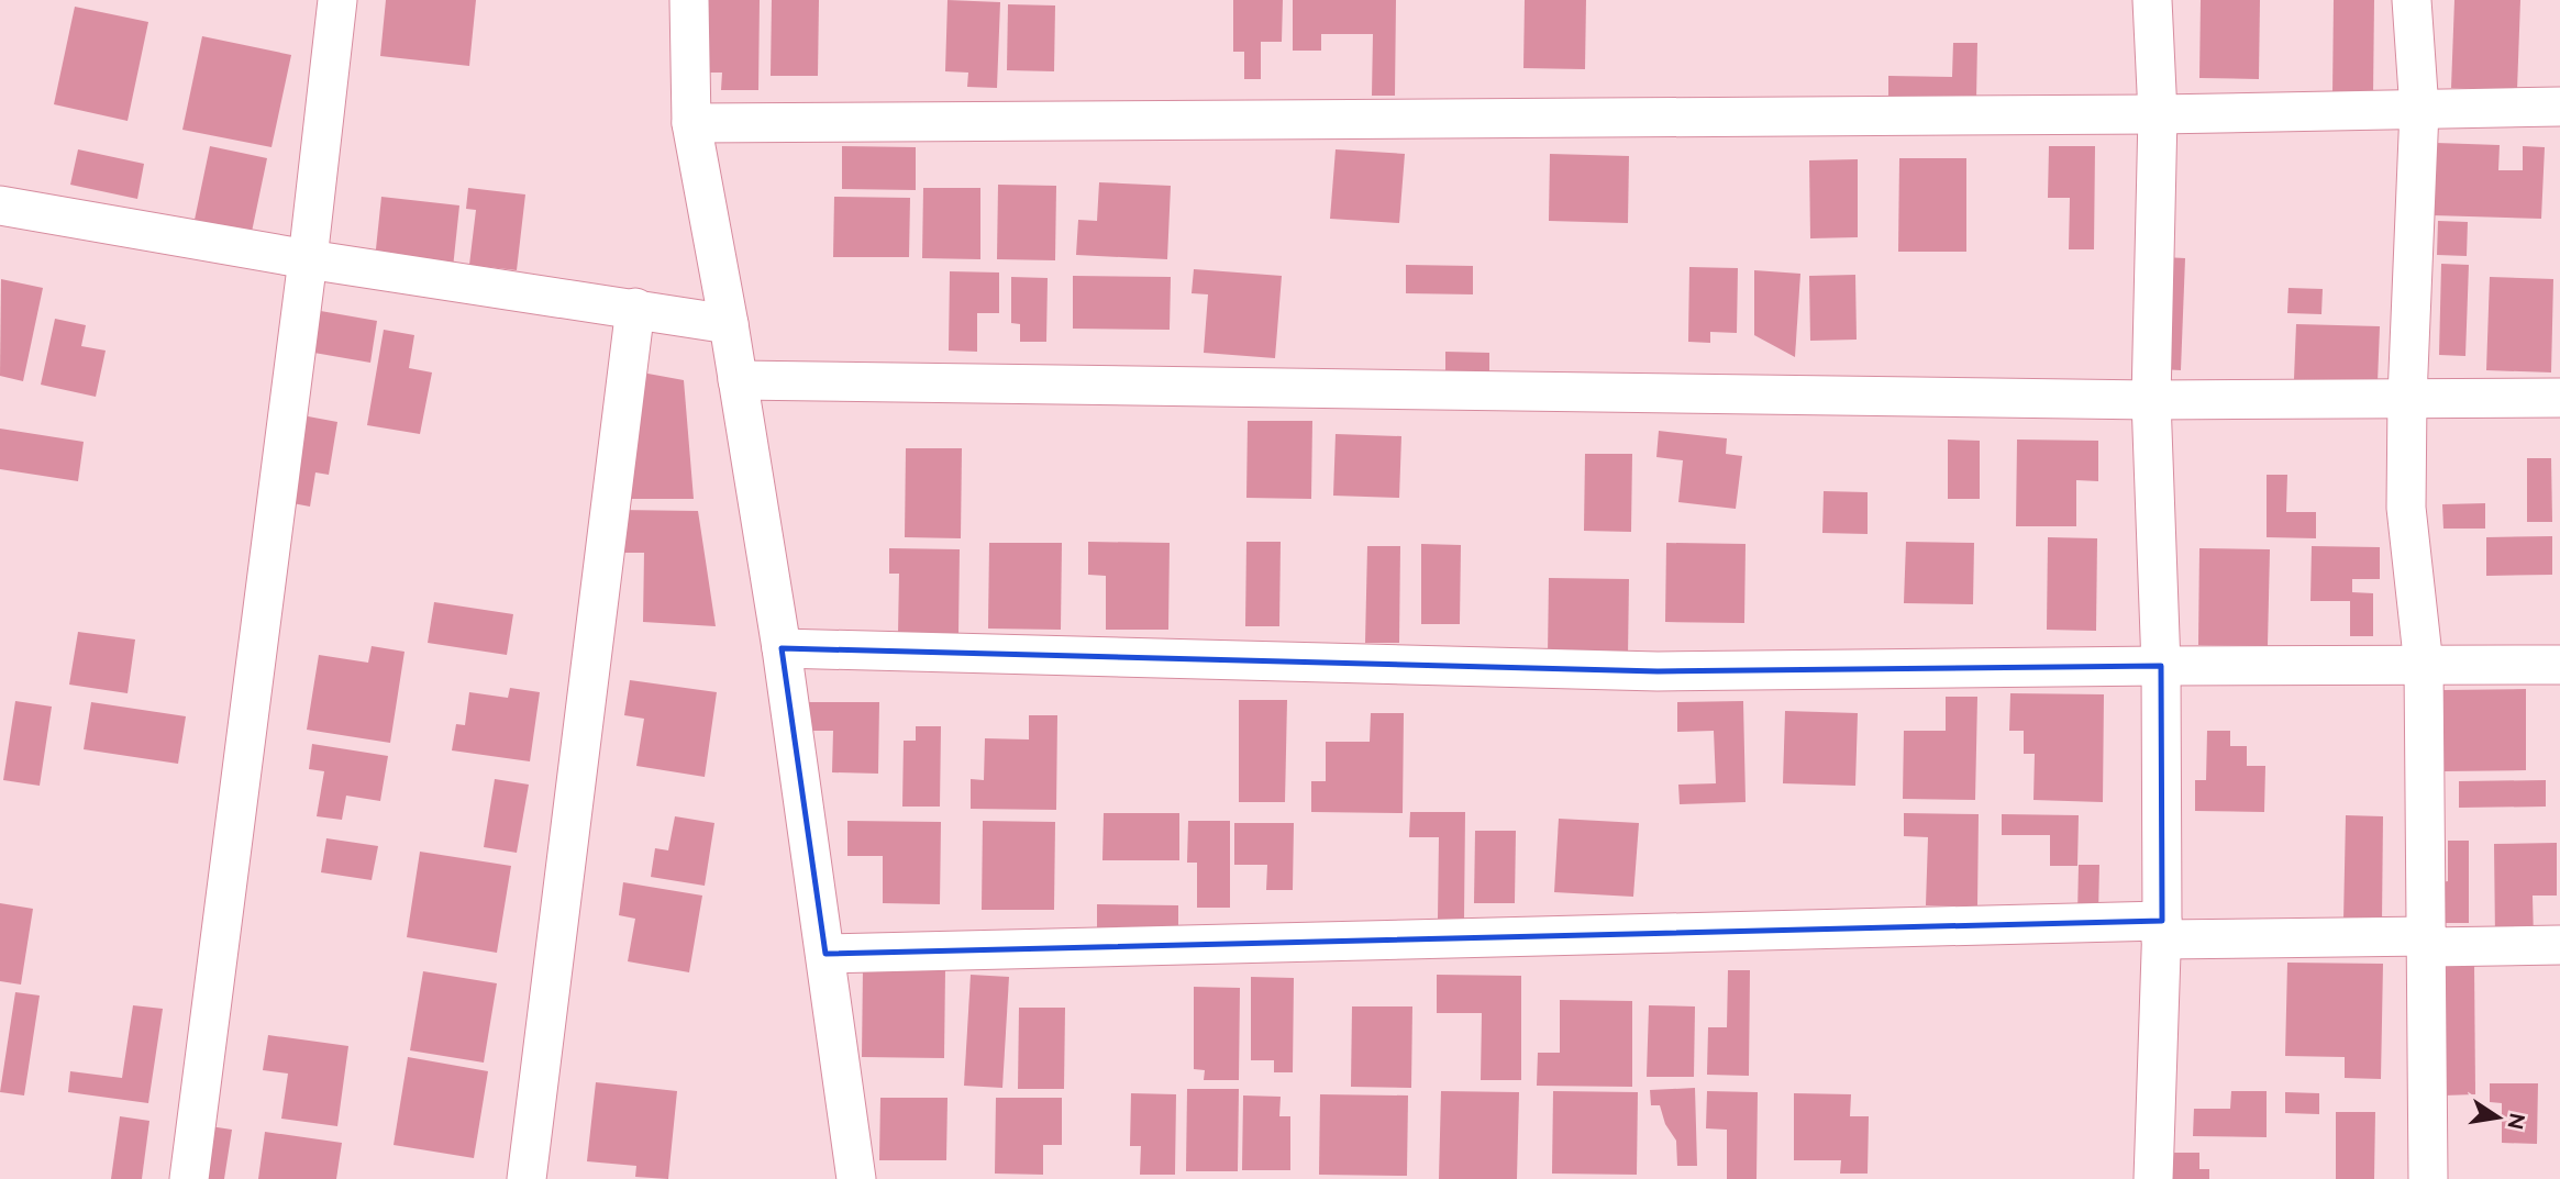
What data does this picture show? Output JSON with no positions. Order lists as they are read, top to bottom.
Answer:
{
  "north": "right"
}
